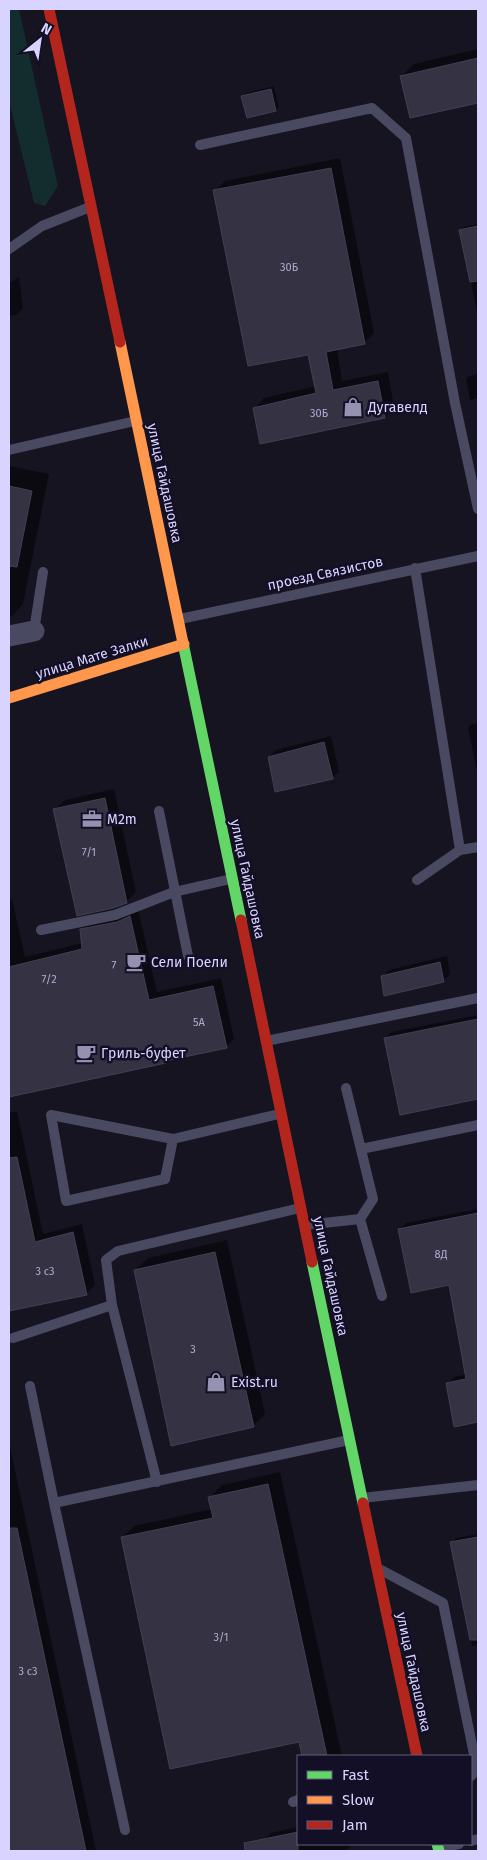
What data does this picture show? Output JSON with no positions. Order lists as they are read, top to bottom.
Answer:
{
  "streets": {
    "main road": ["улица Гайдашовка", "улица Мате Залки"],
    "lane": ["проезд Связистов"]
  },
  "crossings": [
    ["улица Гайдашовка", "проезд Связистов"],
    ["улица Гайдашовка", "улица Мате Залки"]
  ],
  "places": {
    "shop": ["Дугавелд", "Exist.ru"],
    "office": ["М2m"],
    "cafe": ["Сели Поели", "Гриль-буфет"]
  },
  "house_numbers": [
    "30Б",
    "30Б",
    "7/1",
    "7",
    "7/2",
    "5А",
    "8Д",
    "3 с3",
    "3",
    "3/1",
    "3 с3"
  ],
  "legend": ["Fast", "Slow", "Jam"],
  "north": "top right"
}
